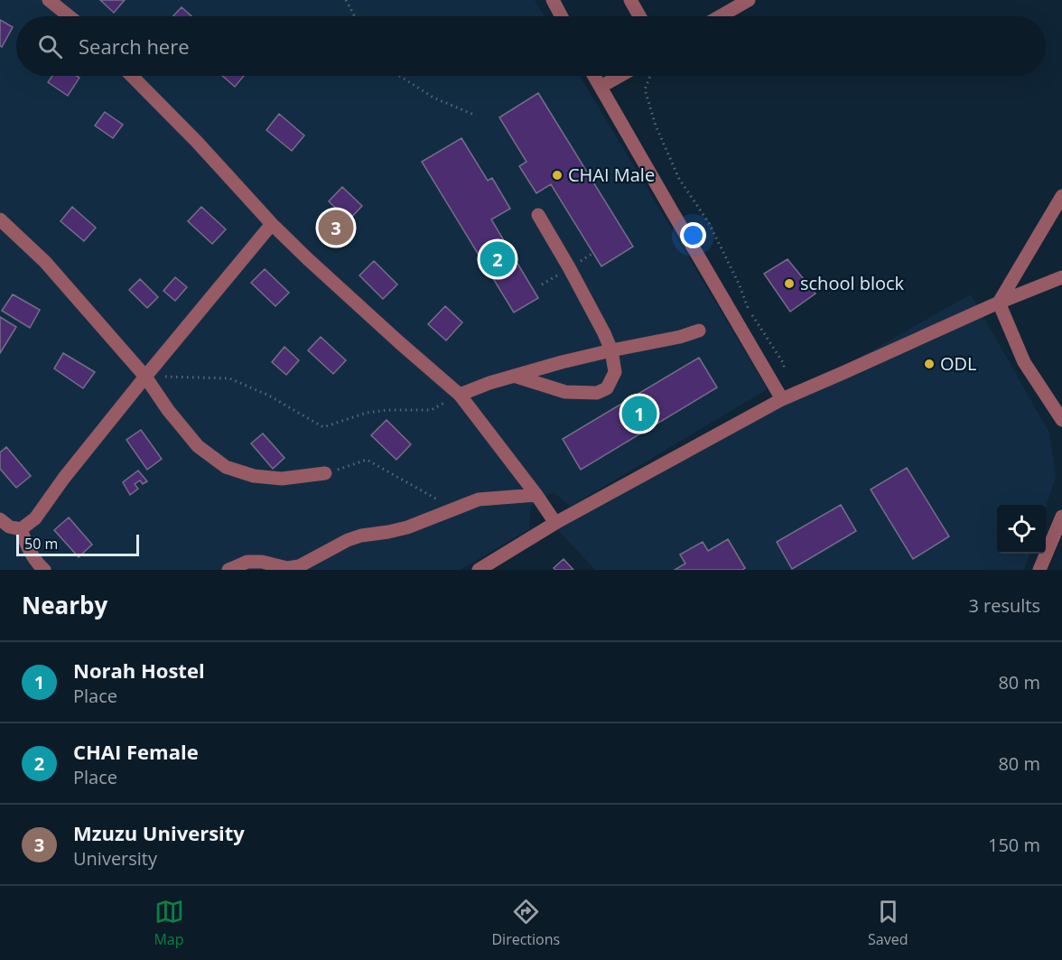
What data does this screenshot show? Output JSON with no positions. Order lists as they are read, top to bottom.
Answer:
{
  "places": ["CHAI Male", "school block", "ODL"],
  "scale_bar": "50 m",
  "page": {
    "search": "Search here",
    "pins": ["3", "2", "1"],
    "scale": "50 m",
    "heading": ["Nearby", "3 results"],
    "list": [
      {
        "mark": "1",
        "name": "Norah Hostel",
        "note": "Place",
        "value": "80 m"
      },
      {
        "mark": "2",
        "name": "CHAI Female",
        "note": "Place",
        "value": "80 m"
      },
      {
        "mark": "3",
        "name": "Mzuzu University",
        "note": "University",
        "value": "150 m"
      }
    ],
    "nav": ["Map", "Directions", "Saved"]
  }
}
